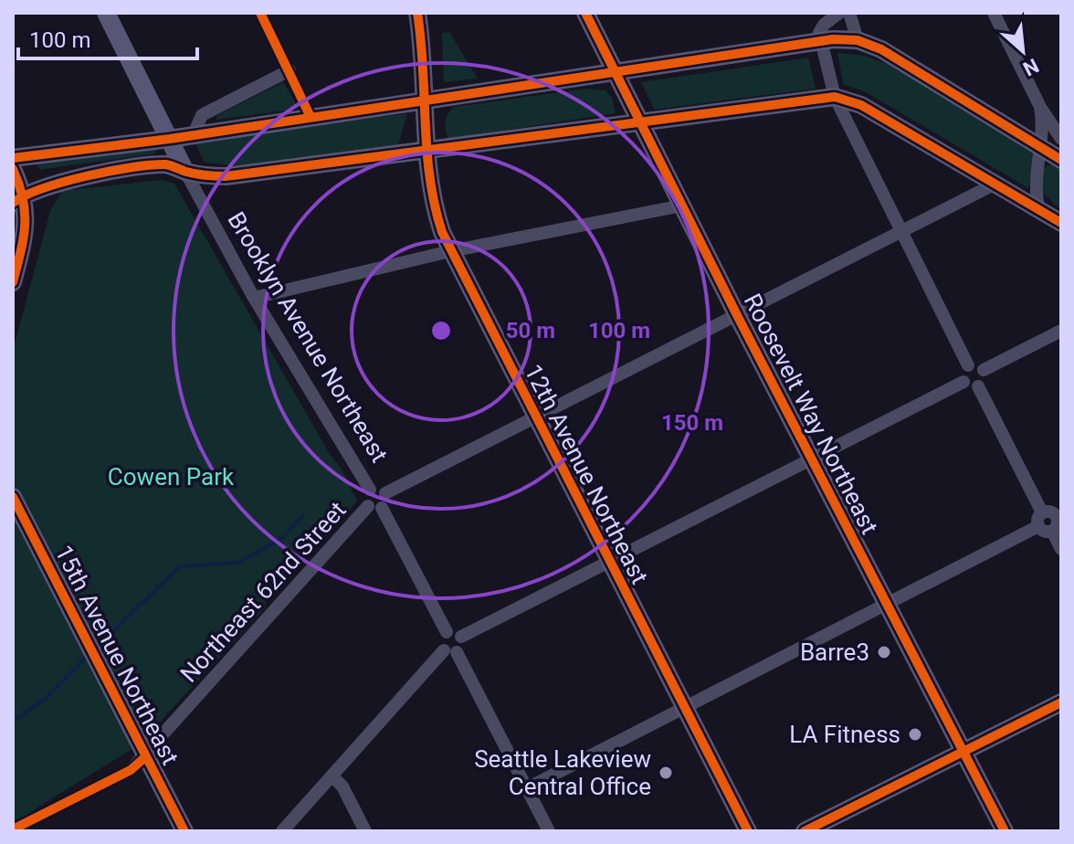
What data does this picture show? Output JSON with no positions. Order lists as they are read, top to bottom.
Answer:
{
  "streets": {
    "main road": [
      "Brooklyn Avenue Northeast",
      "Roosevelt Way Northeast",
      "12th Avenue Northeast",
      "15th Avenue Northeast"
    ],
    "street": ["Northeast 62nd Street"]
  },
  "crossings": [
    ["Brooklyn Avenue Northeast", "Northeast 62nd Street"],
    ["Northeast 62nd Street", "15th Avenue Northeast"]
  ],
  "parks": ["Cowen Park"],
  "places": ["Barre3", "LA Fitness", "Seattle Lakeview Central Office"],
  "scale_bar": "100 m",
  "north": "bottom right",
  "rings": ["50 m", "100 m", "150 m"]
}
